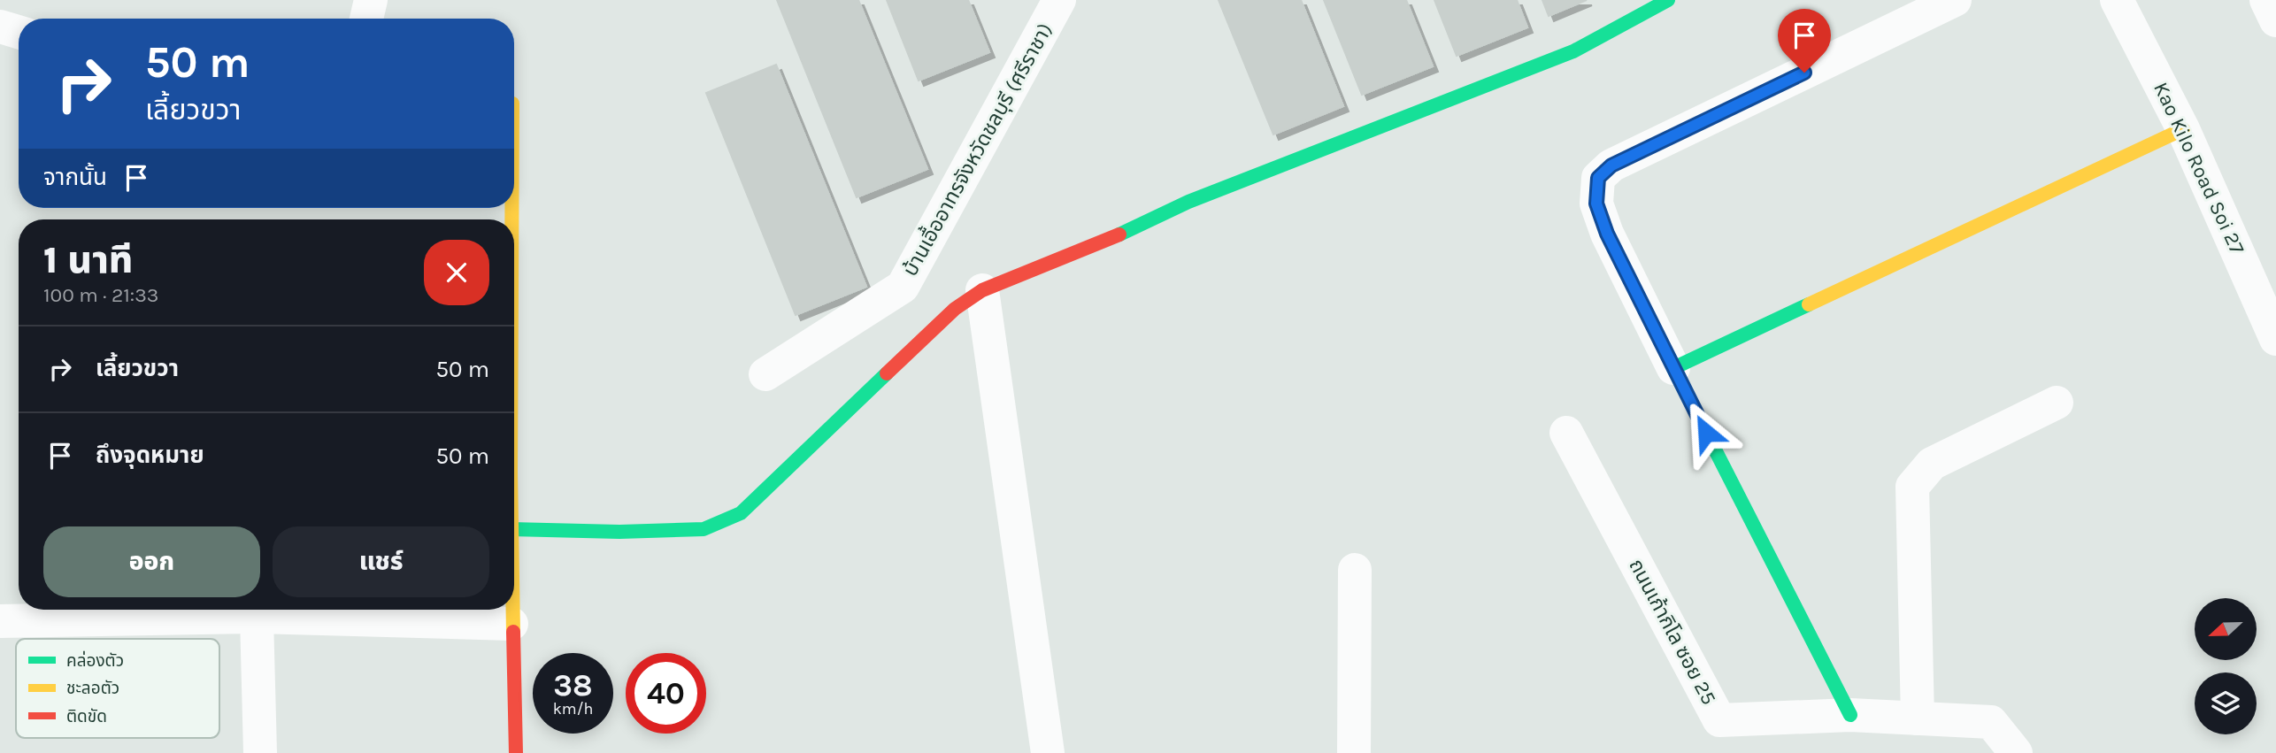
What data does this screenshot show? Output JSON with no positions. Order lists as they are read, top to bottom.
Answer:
{
  "streets": {
    "street": ["บ้านเอื้ออาทรจังหวัดชลบุรี (ศรีราชา)", "Kao Kilo Road Soi 27", "ถนนเก้ากิโล ซอย 25"]
  },
  "legend": ["คล่องตัว", "ชะลอตัว", "ติดขัด"],
  "north": "left",
  "page": {
    "turn": ["50 m", "เลี้ยวขวา"],
    "then": "จากนั้น",
    "heading": ["1 นาที", "100 m · 21:33"],
    "list": [
      {
        "name": "เลี้ยวขวา",
        "value": "50 m"
      },
      {
        "name": "ถึงจุดหมาย",
        "value": "50 m"
      }
    ],
    "buttons": ["ออก", "แชร์"],
    "speed": "38 km/h",
    "limit": "40"
  }
}
